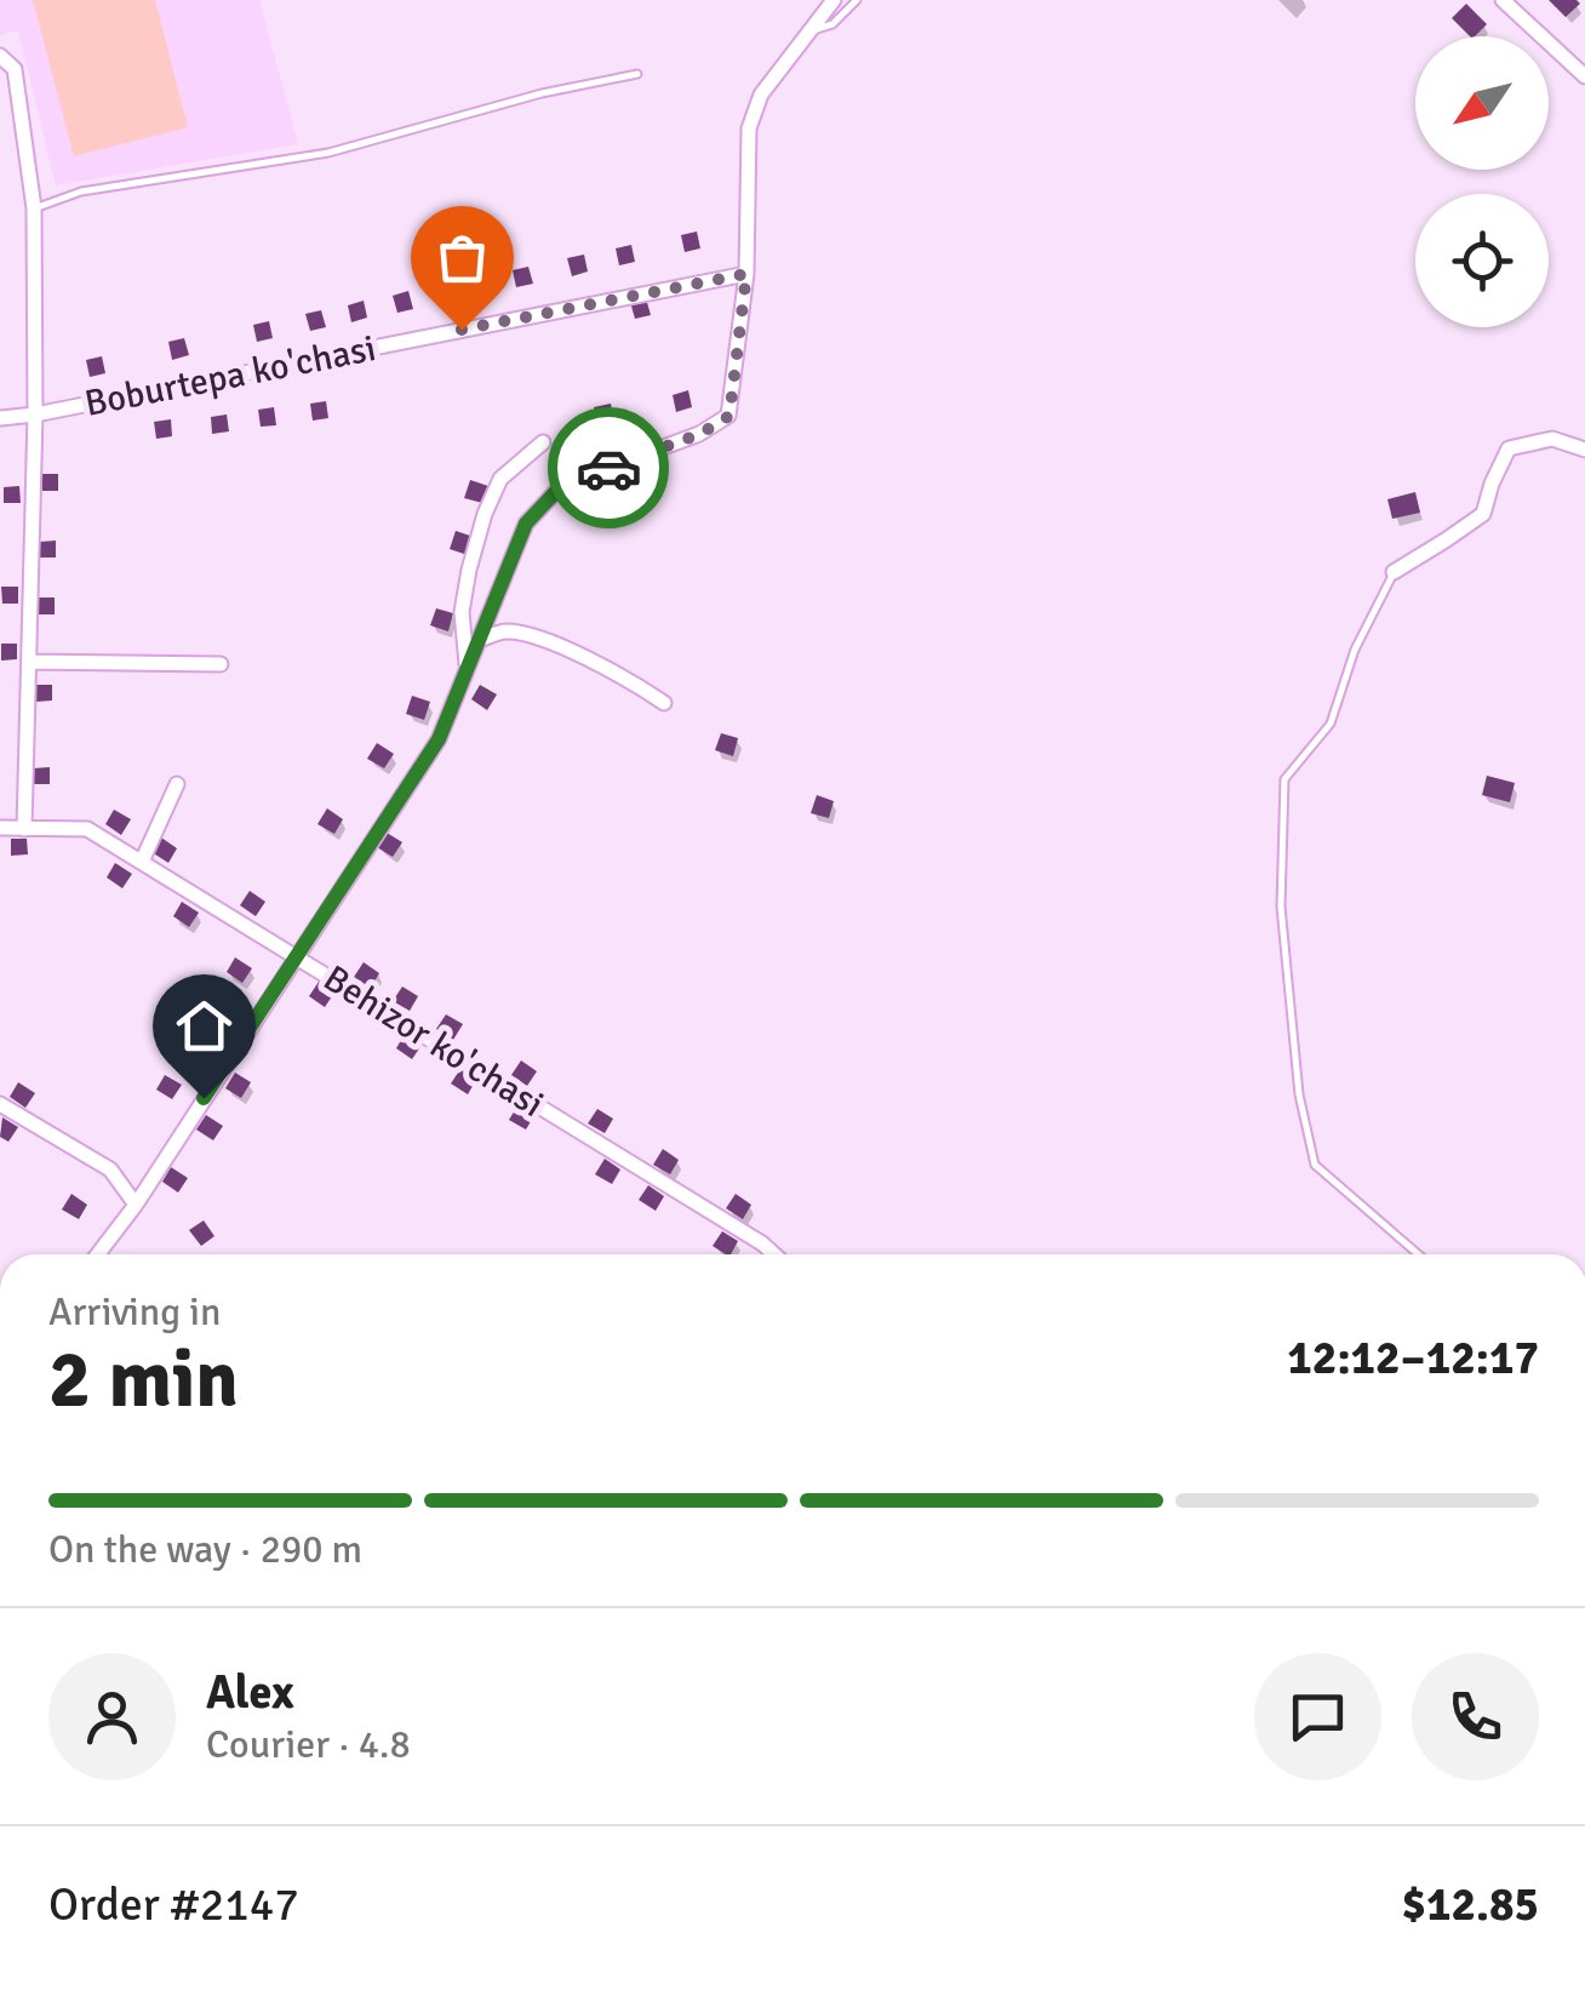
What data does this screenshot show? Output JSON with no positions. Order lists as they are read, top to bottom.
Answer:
{
  "streets": {
    "street": ["Boburtepa ko'chasi", "Behizor ko'chasi"]
  },
  "north": "bottom left",
  "page": {
    "heading": ["2 min", "Arriving in", "12:12–12:17"],
    "panel": [
      "Alex",
      "Courier · 4.8",
      "Order #2147",
      "$12.85"
    ],
    "bar": "On the way · 290 m"
  }
}
